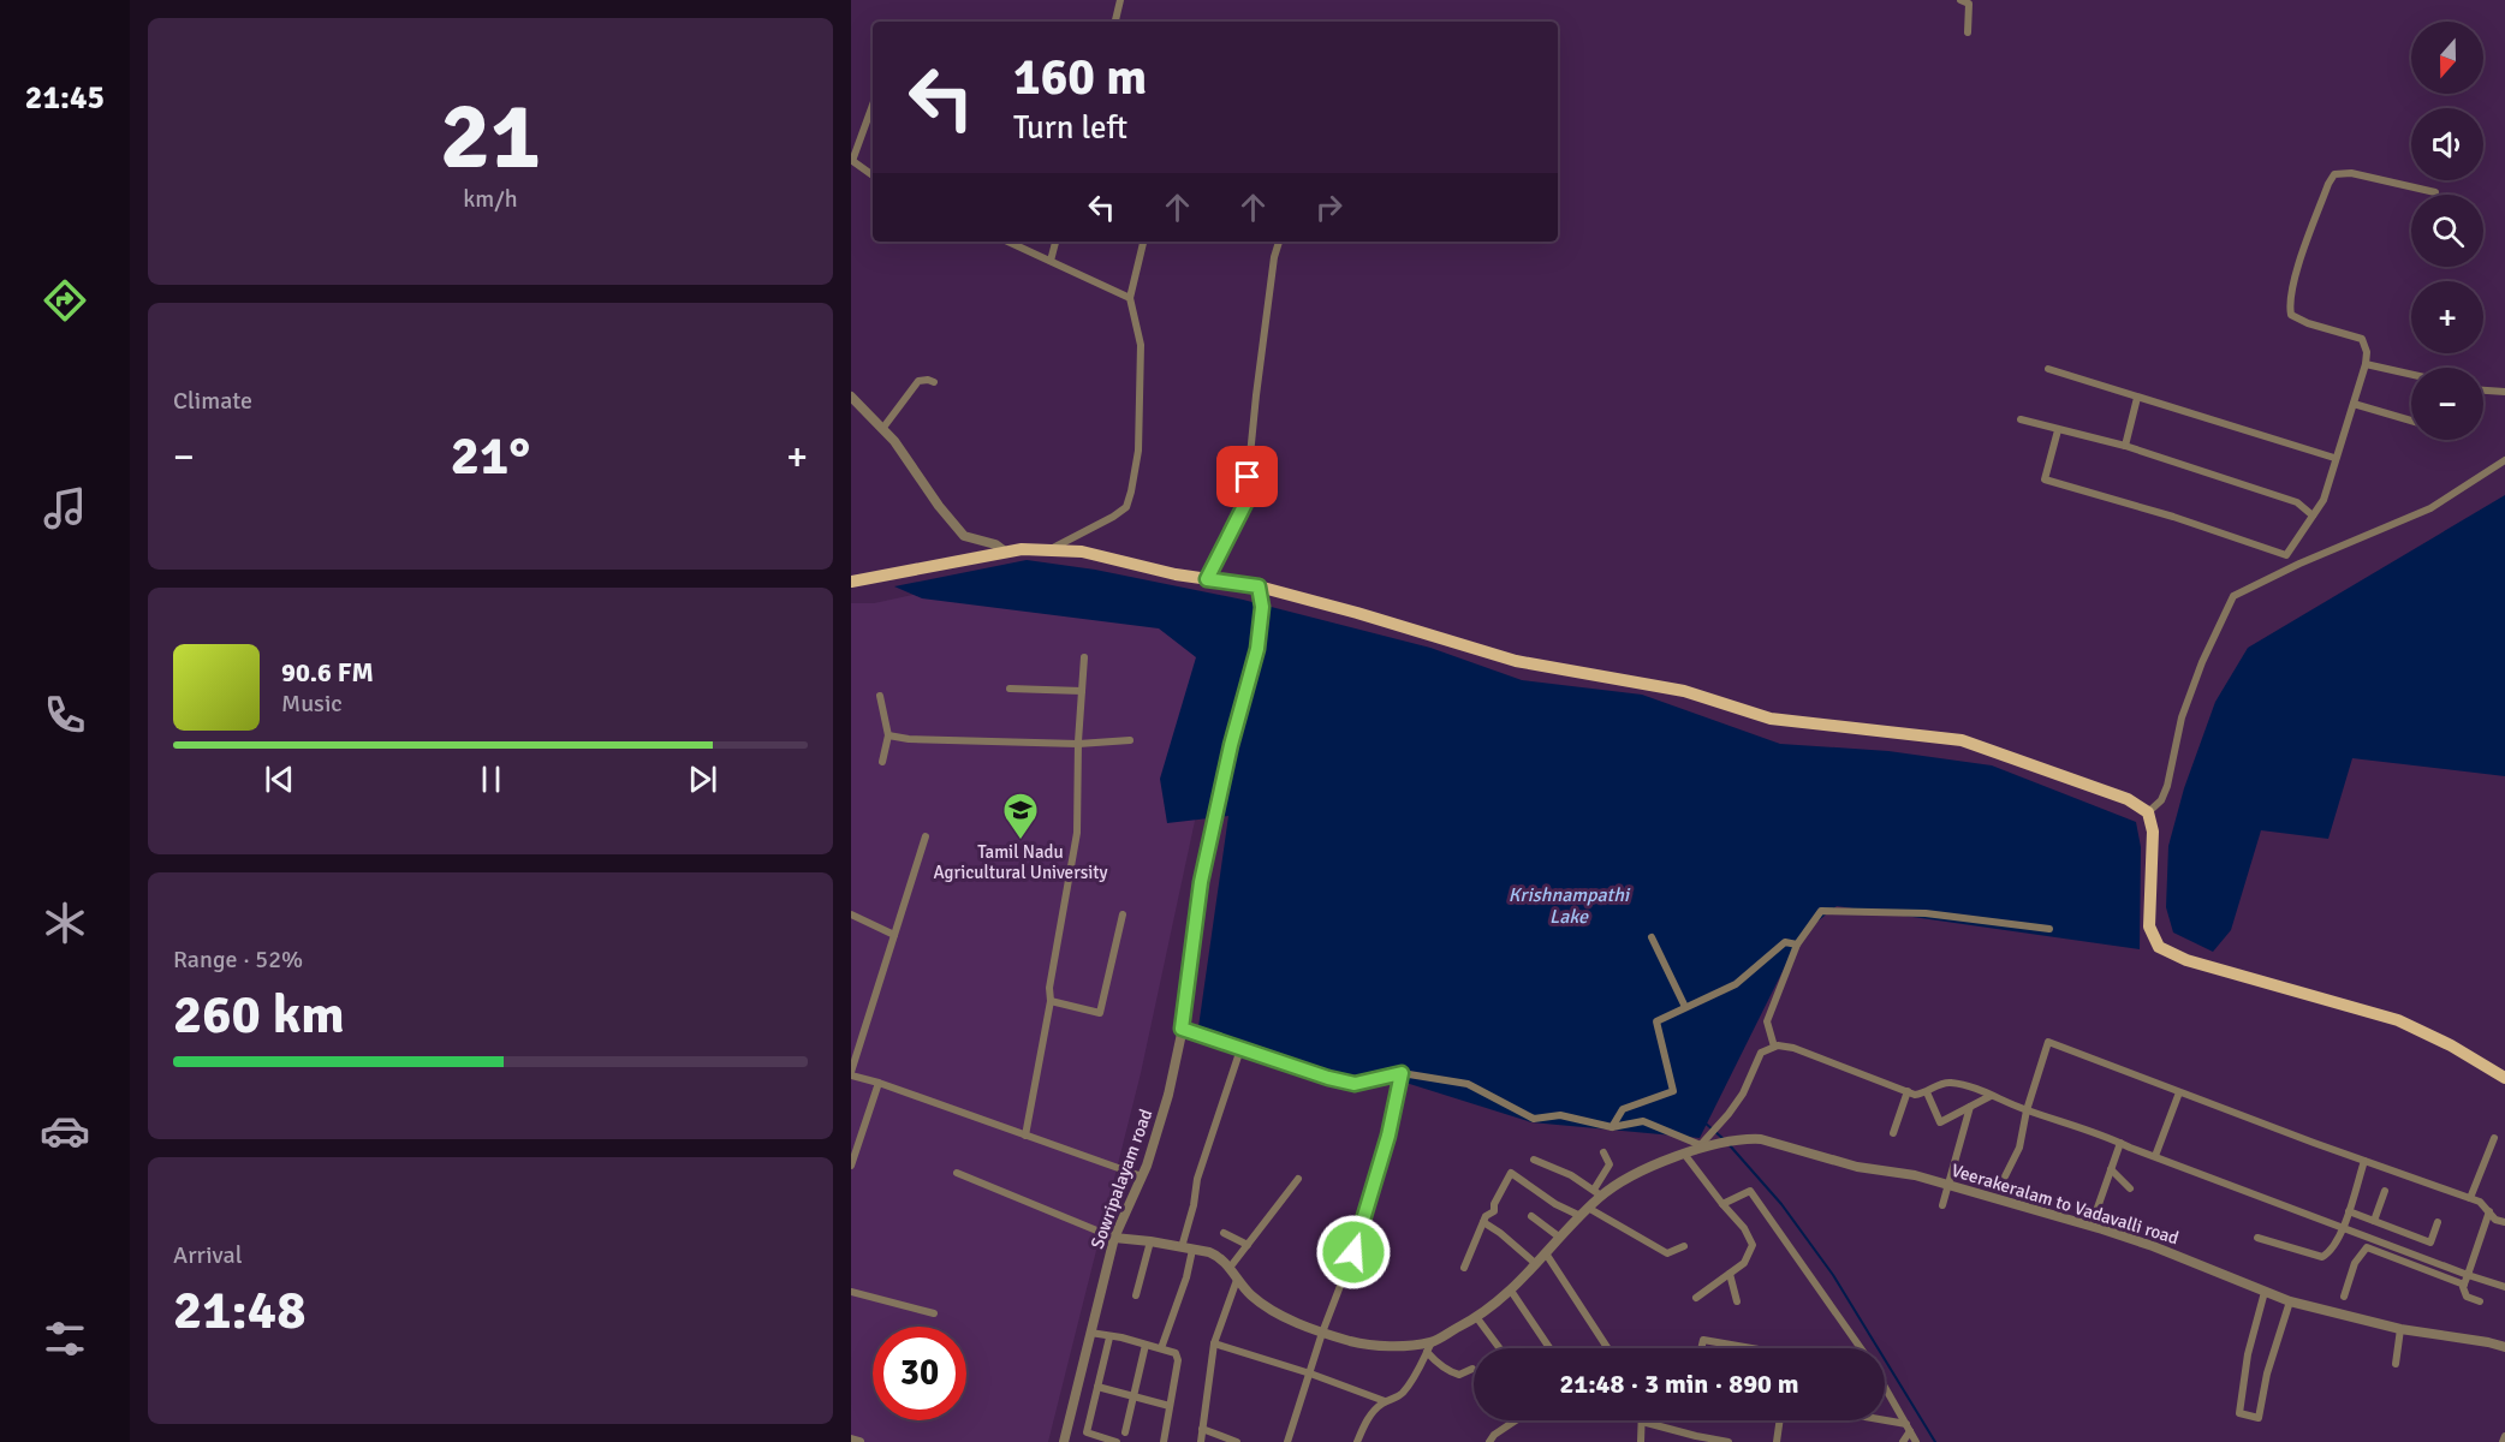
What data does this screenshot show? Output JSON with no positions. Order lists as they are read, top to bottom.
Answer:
{
  "streets": {
    "street": ["Sowripalayam road", "Veerakeralam to Vadavalli road"]
  },
  "water": ["Krishnampathi Lake"],
  "places": {
    "school or university": ["Tamil Nadu Agricultural University"]
  },
  "north": "bottom",
  "page": {
    "tabs": "21:45",
    "tile": [
      ["21", "km/h"],
      "Climate",
      ["Range · 52%", "260 km"],
      ["Arrival", "21:48"]
    ],
    "map_buttons": ["+", "−"],
    "turn": ["160 m", "Turn left"],
    "heat": ["−", "21°", "+"],
    "song": ["90.6 FM", "Music"],
    "limit": "30",
    "trip": "21:48 · 3 min · 890 m"
  }
}
